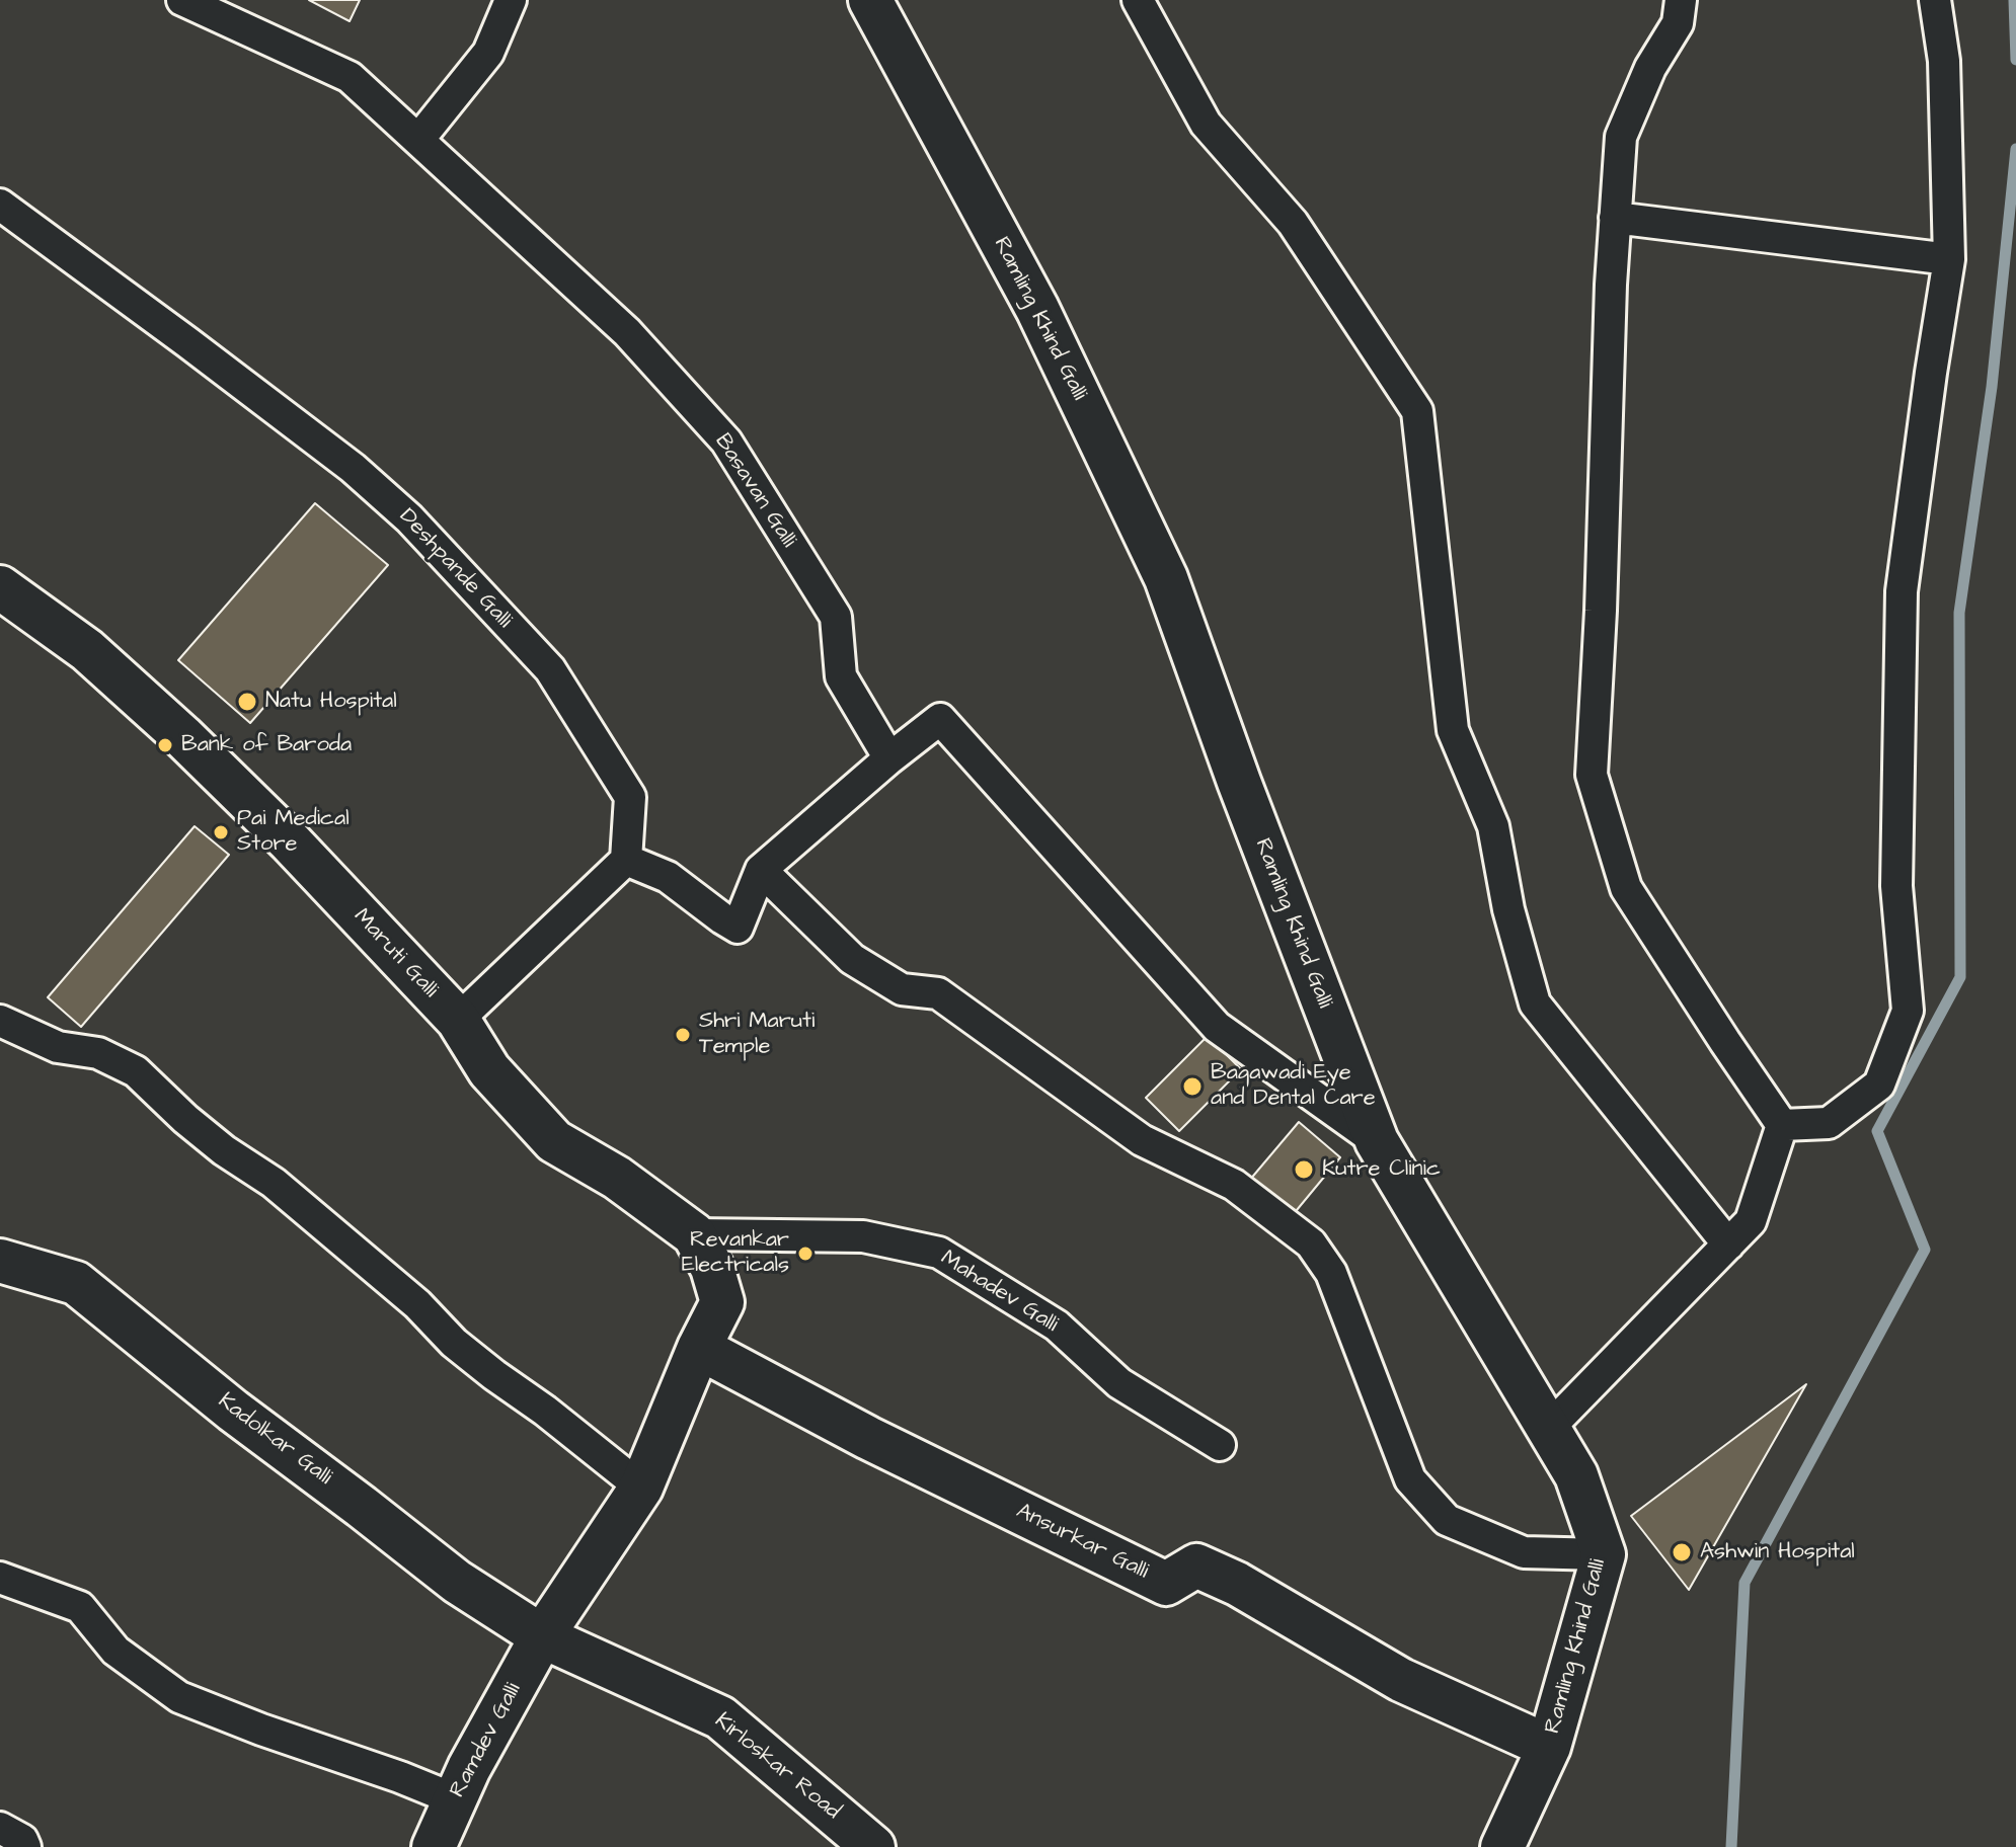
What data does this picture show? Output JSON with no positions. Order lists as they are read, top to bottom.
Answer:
{
  "streets": {
    "street": [
      "Ramling Khind Galli",
      "Basavan Galli",
      "Deshpande Galli",
      "Maruti Galli",
      "Mahadev Galli",
      "Kadolkar Galli",
      "Ansurkar Galli",
      "Ramdev Galli",
      "Kirloskar Road"
    ]
  },
  "crossings": [
    ["Ramling Khind Galli", "Ansurkar Galli"],
    ["Maruti Galli", "Mahadev Galli"],
    ["Maruti Galli", "Ansurkar Galli"],
    ["Maruti Galli", "Ramdev Galli"],
    ["Kadolkar Galli", "Ramdev Galli"],
    ["Kadolkar Galli", "Kirloskar Road"],
    ["Ramdev Galli", "Kirloskar Road"]
  ],
  "places": [
    "Natu Hospital",
    "Bank of Baroda",
    "Pai Medical Store",
    "Shri Maruti Temple",
    "Bagawadi Eye and Dental Care",
    "Kutre Clinic",
    "Revankar Electricals",
    "Ashwin Hospital"
  ]
}
